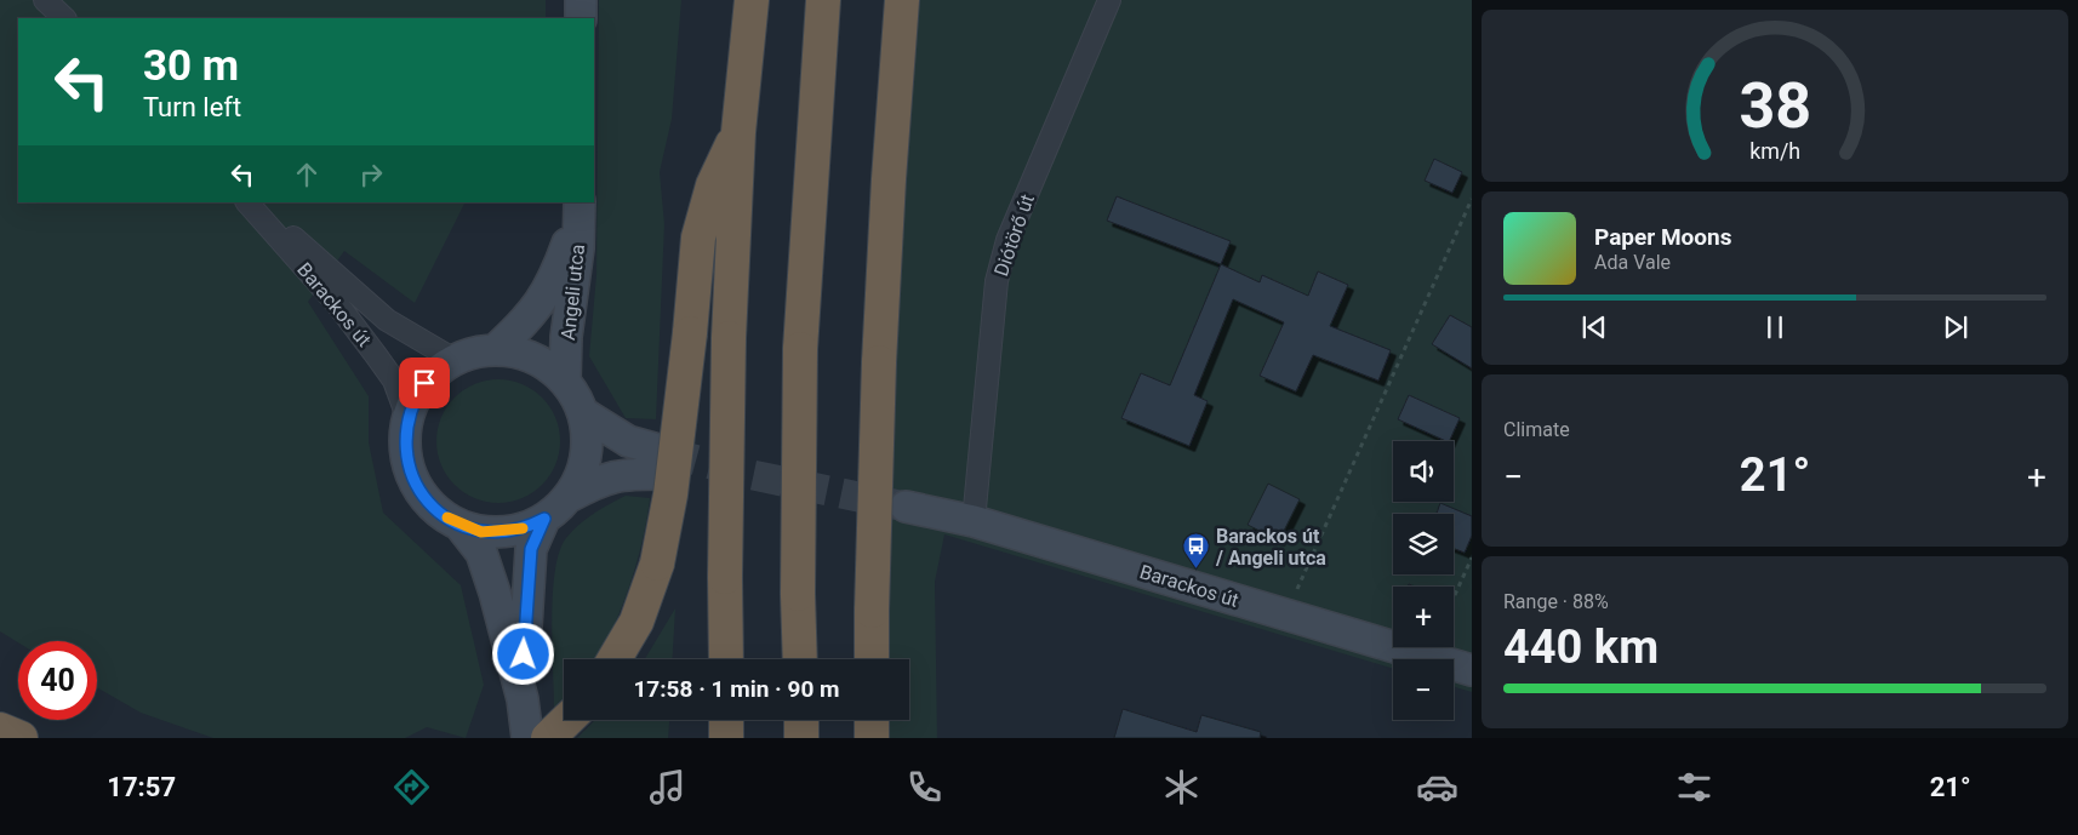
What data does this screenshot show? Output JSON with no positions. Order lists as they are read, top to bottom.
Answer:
{
  "streets": {
    "street": ["Diótörő út", "Angeli utca", "Barackos út"]
  },
  "crossings": [
    ["Diótörő út", "Barackos út"],
    ["Angeli utca", "Barackos út"]
  ],
  "places": {
    "bus stop": ["Barackos út / Angeli utca"]
  },
  "page": {
    "turn": ["30 m", "Turn left"],
    "song": ["Paper Moons", "Ada Vale"],
    "tile": [
      "Climate",
      ["Range · 88%", "440 km"]
    ],
    "map_buttons": ["+", "−"],
    "heat": ["−", "21°", "+"],
    "limit": "40",
    "trip": "17:58 · 1 min · 90 m",
    "tabs": ["17:57", "21°"],
    "gauge": ["38", "km/h"]
  }
}
